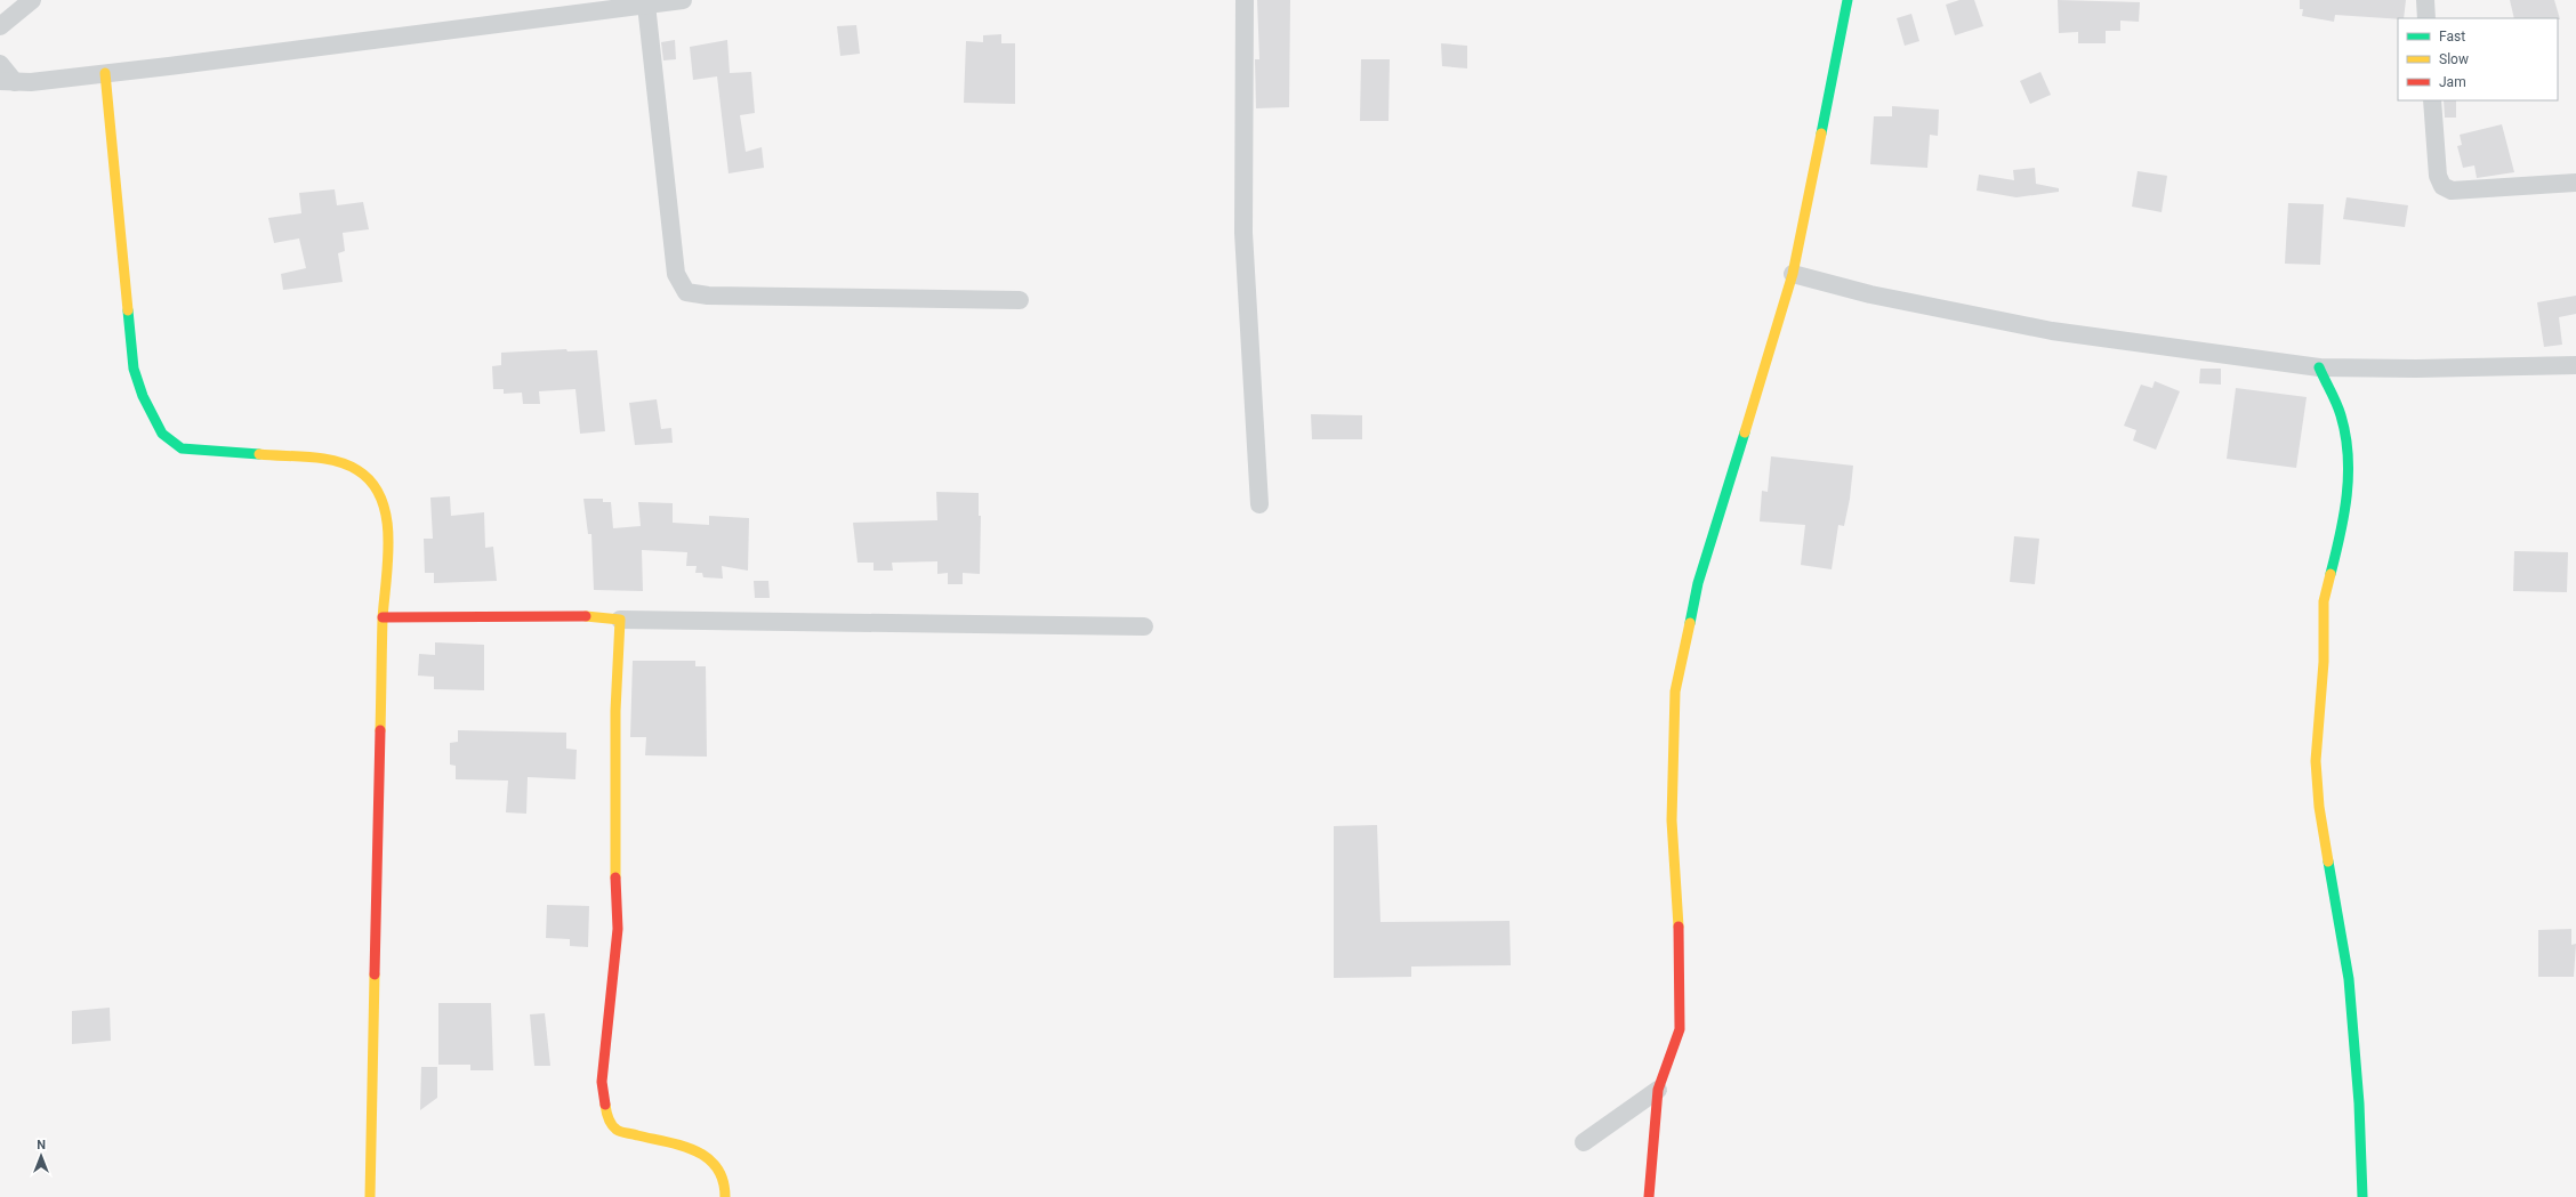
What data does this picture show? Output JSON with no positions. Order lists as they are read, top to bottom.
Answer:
{
  "legend": ["Fast", "Slow", "Jam"],
  "north": "top"
}
